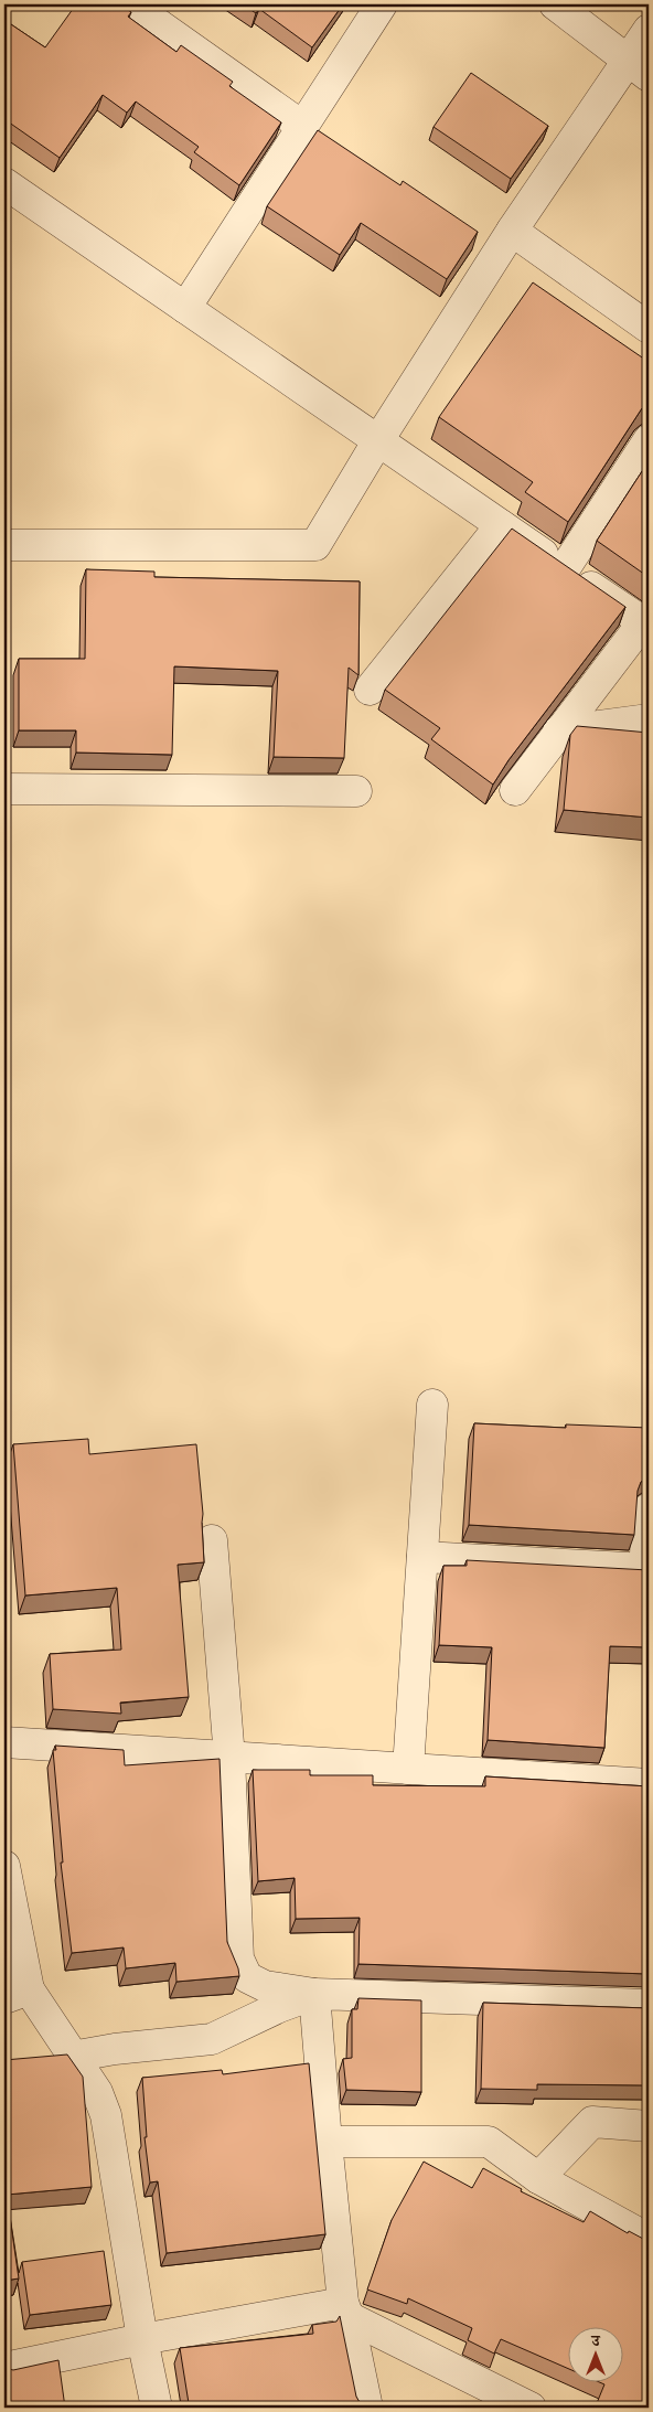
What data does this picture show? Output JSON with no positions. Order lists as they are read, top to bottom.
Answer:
{
  "north": "top"
}
